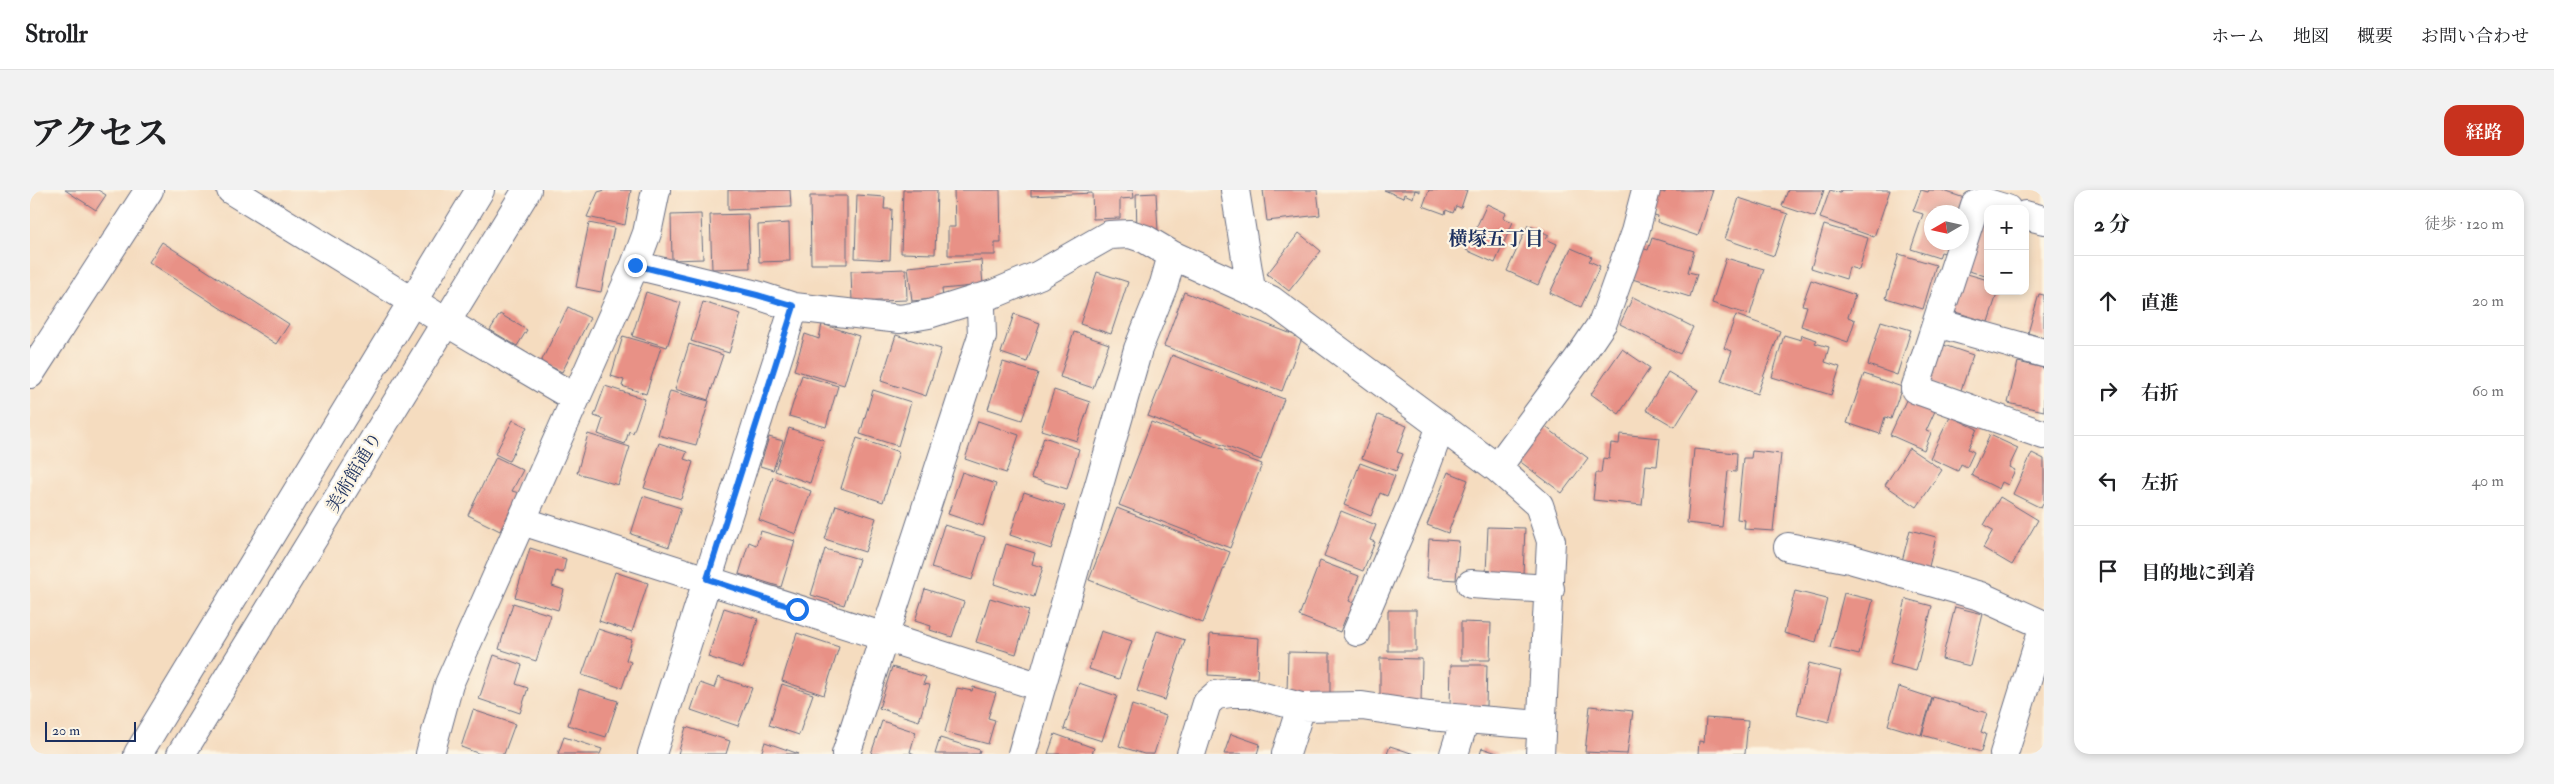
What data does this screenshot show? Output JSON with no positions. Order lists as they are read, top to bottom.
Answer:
{
  "streets": {
    "street": ["美術館通り"]
  },
  "districts": ["横塚五丁目"],
  "scale_bar": "20 m",
  "north": "left",
  "page": {
    "header": "Strollr",
    "nav": [
      "ホーム",
      "地図",
      "概要",
      "お問い合わせ"
    ],
    "title": "アクセス",
    "buttons": "経路",
    "heading": ["2 分", "徒歩 · 120 m"],
    "map_buttons": ["+", "−"],
    "list": [
      ["直進", "20 m"],
      ["右折", "60 m"],
      ["左折", "40 m"],
      "目的地に到着"
    ],
    "scale": "20 m"
  }
}
